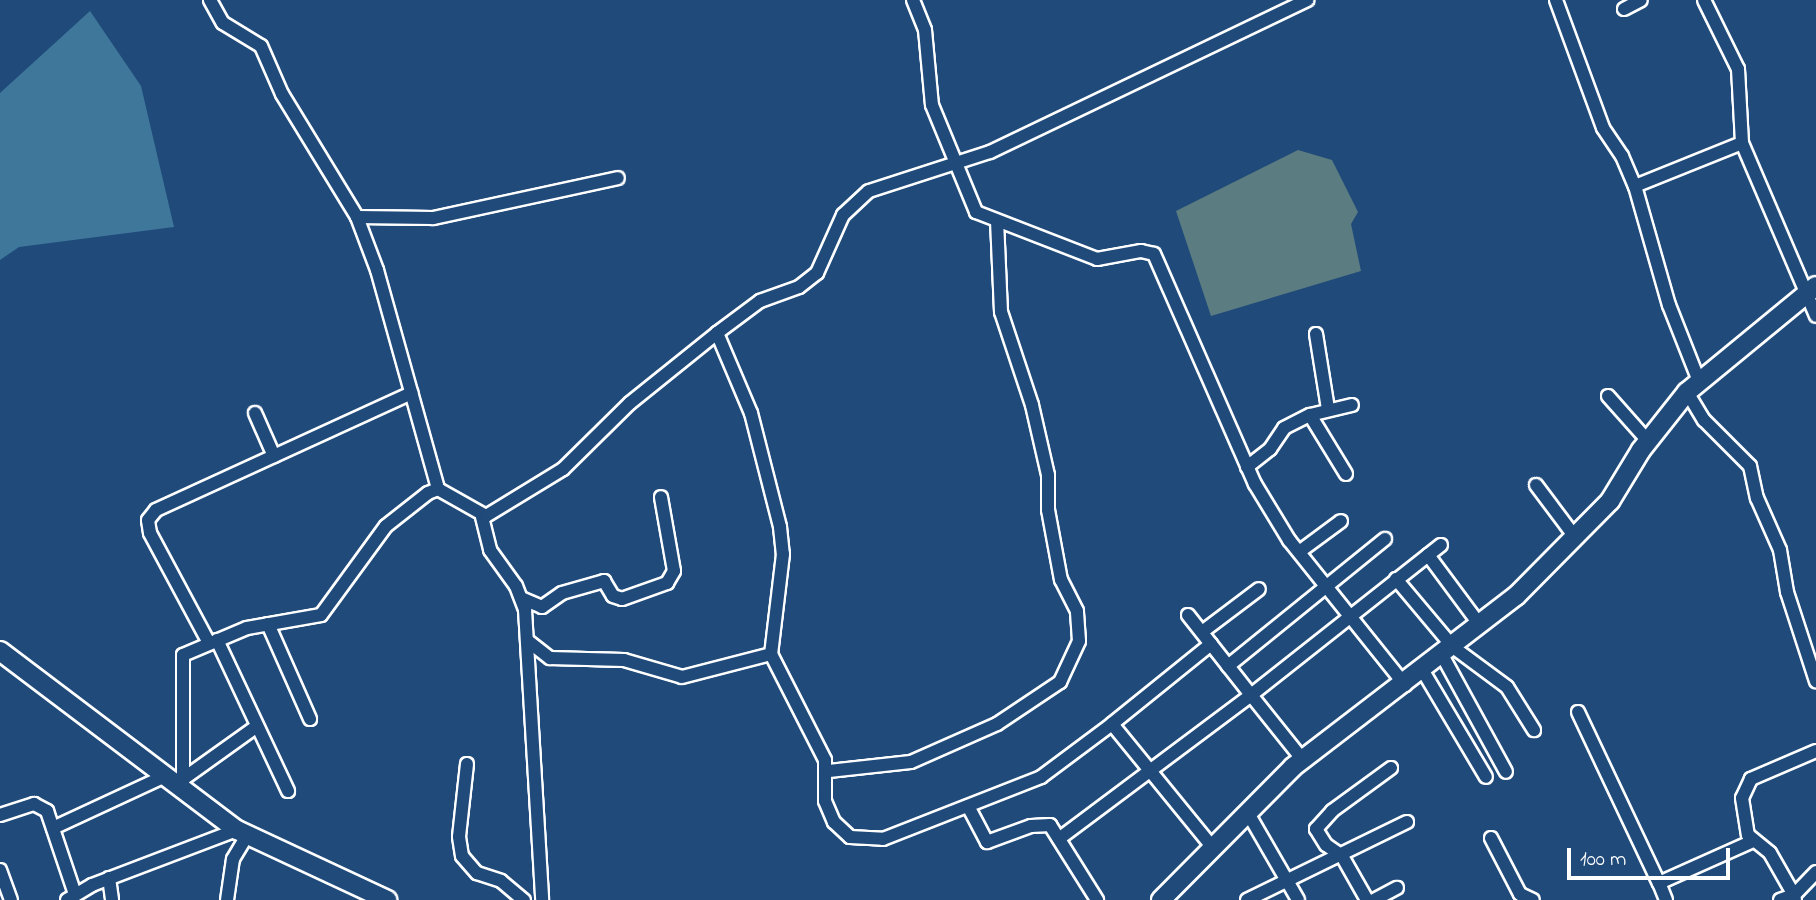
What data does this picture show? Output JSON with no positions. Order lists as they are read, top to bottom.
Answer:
{
  "scale_bar": "100 m"
}
